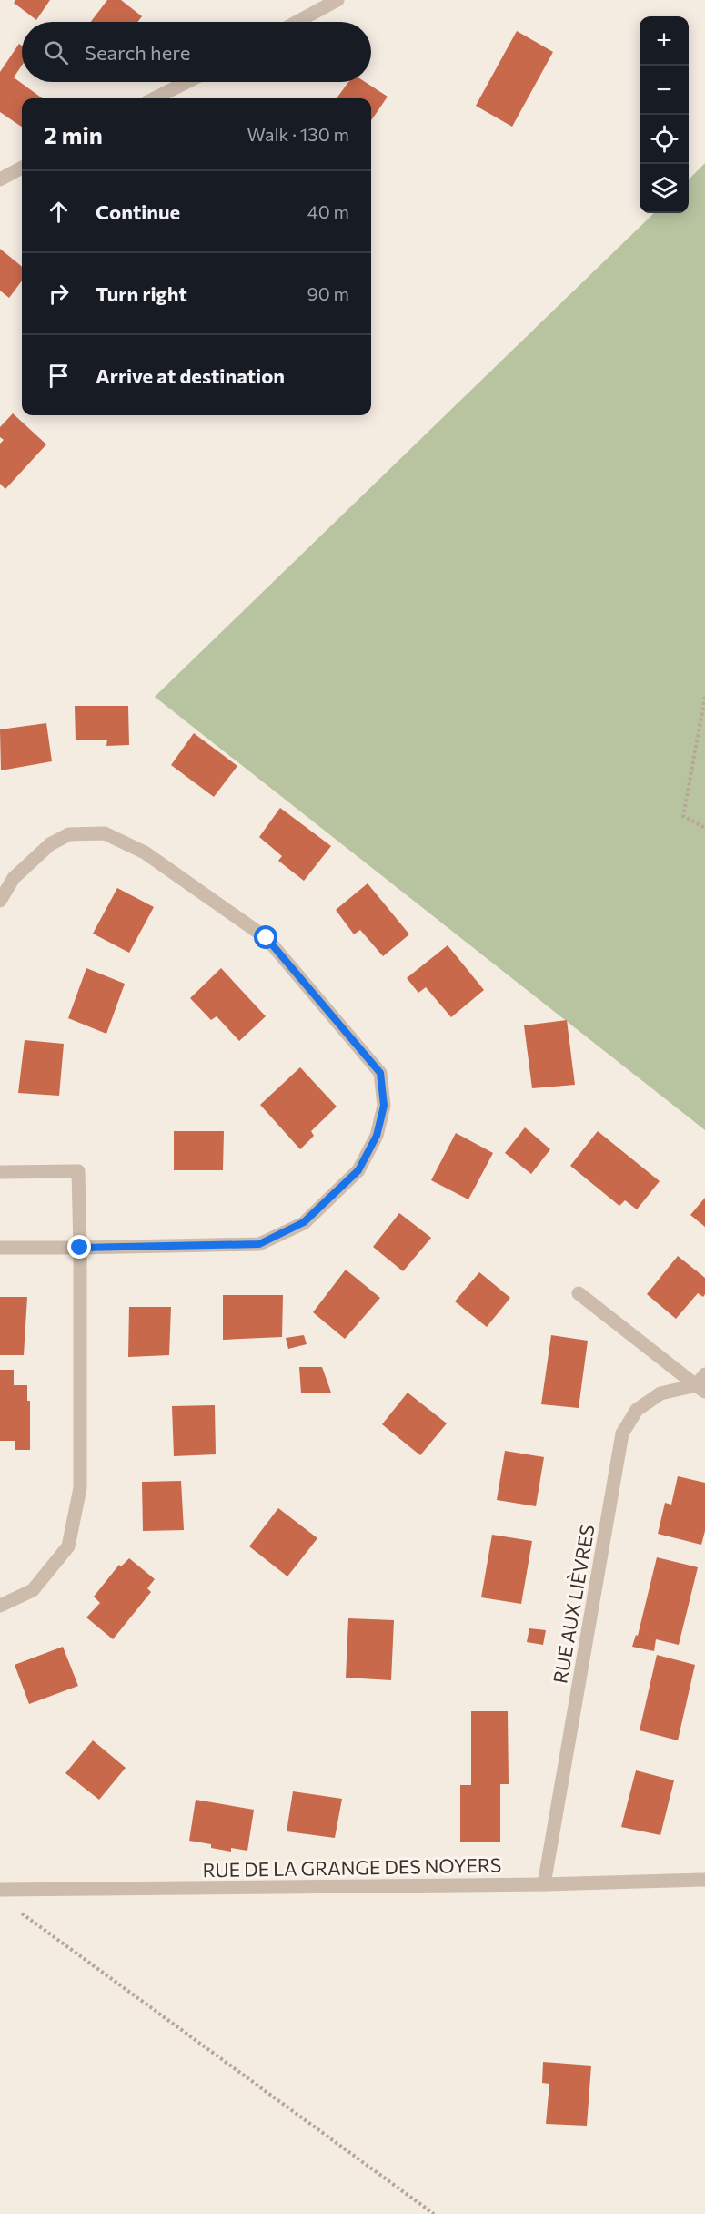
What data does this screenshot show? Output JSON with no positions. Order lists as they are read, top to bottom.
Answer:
{
  "streets": {
    "street": ["RUE AUX LIÈVRES", "RUE DE LA GRANGE DES NOYERS"]
  },
  "crossings": [
    ["RUE AUX LIÈVRES", "RUE DE LA GRANGE DES NOYERS"]
  ],
  "page": {
    "map_buttons": ["+", "−"],
    "search": "Search here",
    "heading": ["2 min", "Walk · 130 m"],
    "list": [
      ["Continue", "40 m"],
      ["Turn right", "90 m"],
      "Arrive at destination"
    ]
  }
}
